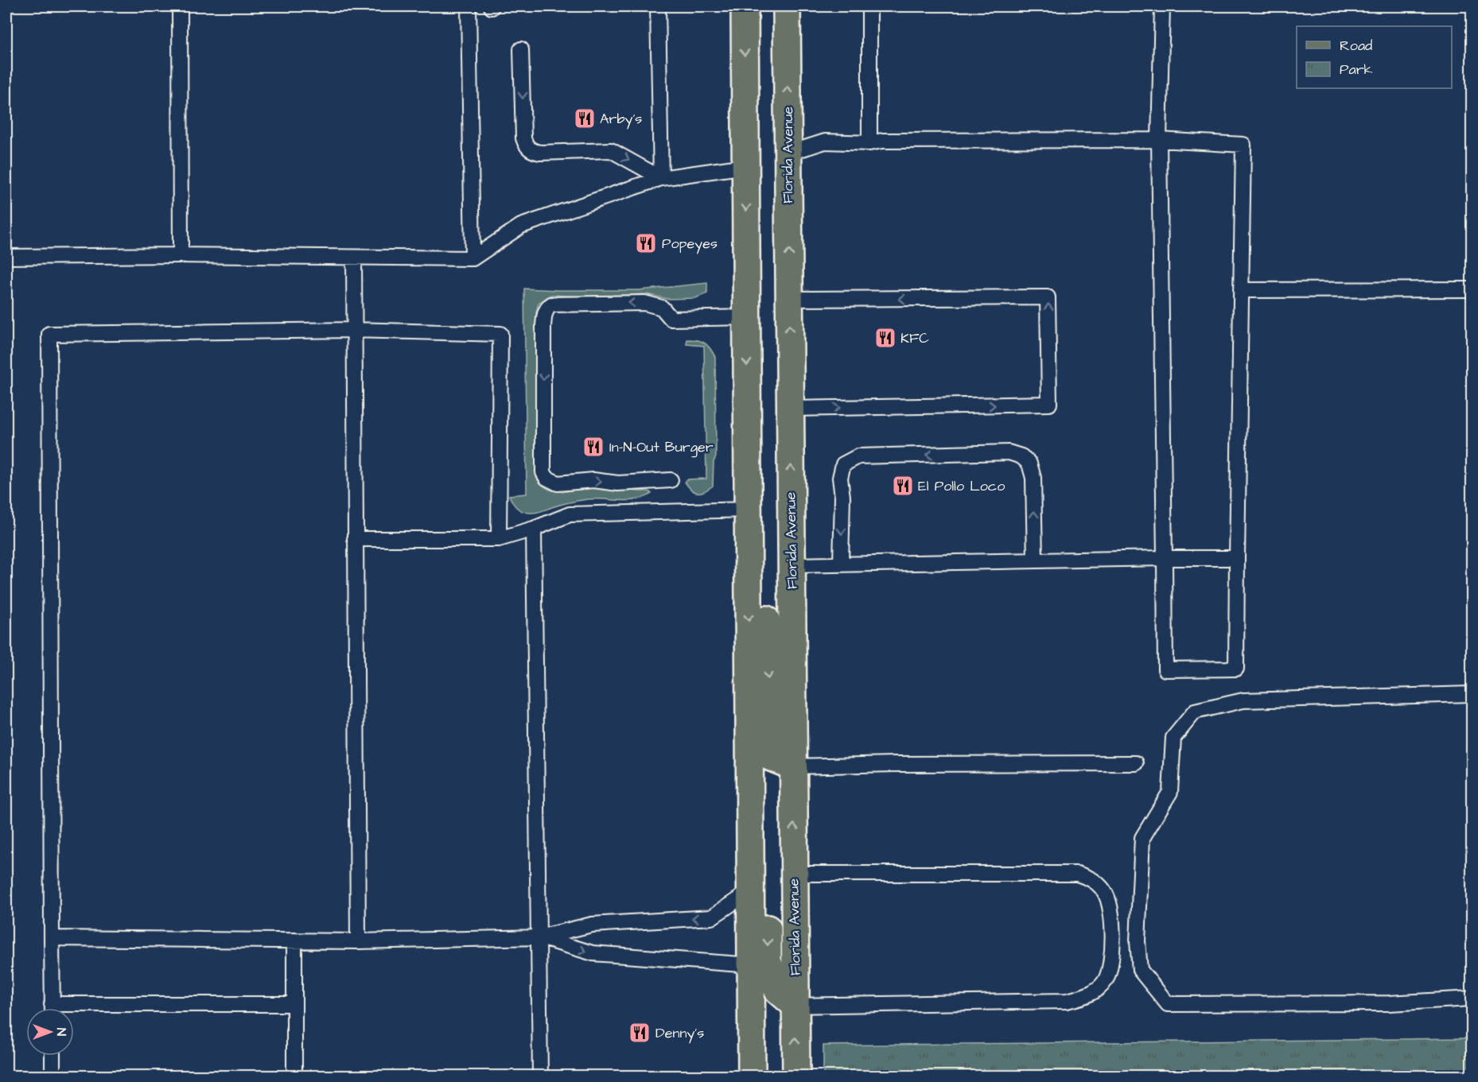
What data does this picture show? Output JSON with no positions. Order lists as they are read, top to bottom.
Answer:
{
  "streets": {
    "main road": ["Florida Avenue"]
  },
  "places": {
    "restaurant": [
      "Arby's",
      "Popeyes",
      "KFC",
      "In-N-Out Burger",
      "El Pollo Loco",
      "Denny's"
    ]
  },
  "legend": ["Road", "Park"],
  "north": "right"
}
